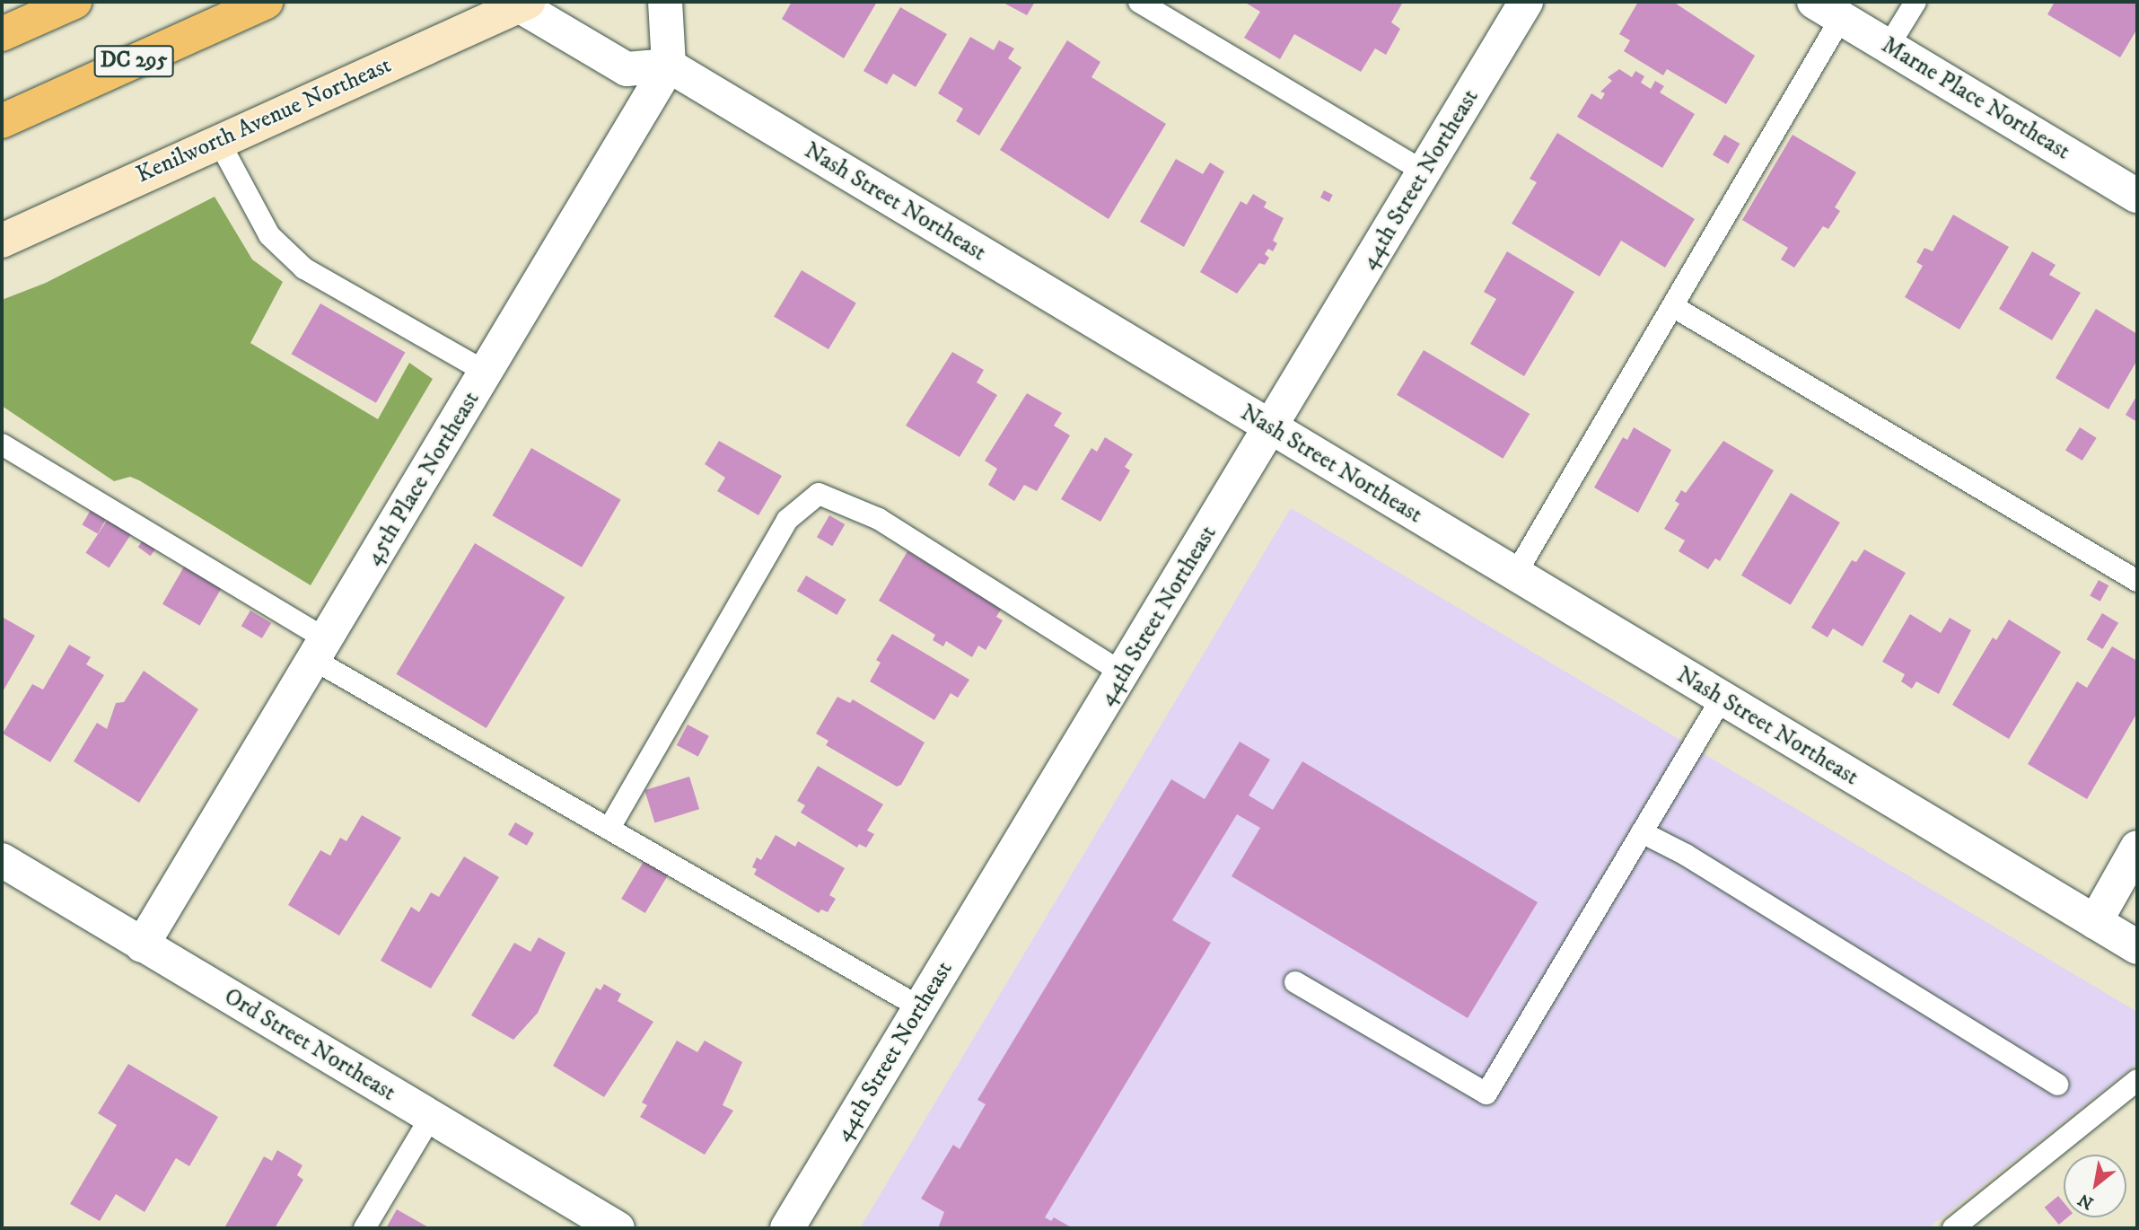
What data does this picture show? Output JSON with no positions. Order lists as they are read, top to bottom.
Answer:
{
  "streets": {
    "highway": ["DC 295"],
    "main road": ["Kenilworth Avenue Northeast"],
    "street": [
      "Marne Place Northeast",
      "44th Street Northeast",
      "Nash Street Northeast",
      "45th Place Northeast",
      "Ord Street Northeast"
    ]
  },
  "crossings": [
    ["44th Street Northeast", "Nash Street Northeast"],
    ["Nash Street Northeast", "45th Place Northeast"],
    ["45th Place Northeast", "Ord Street Northeast"]
  ],
  "north": "bottom left"
}
